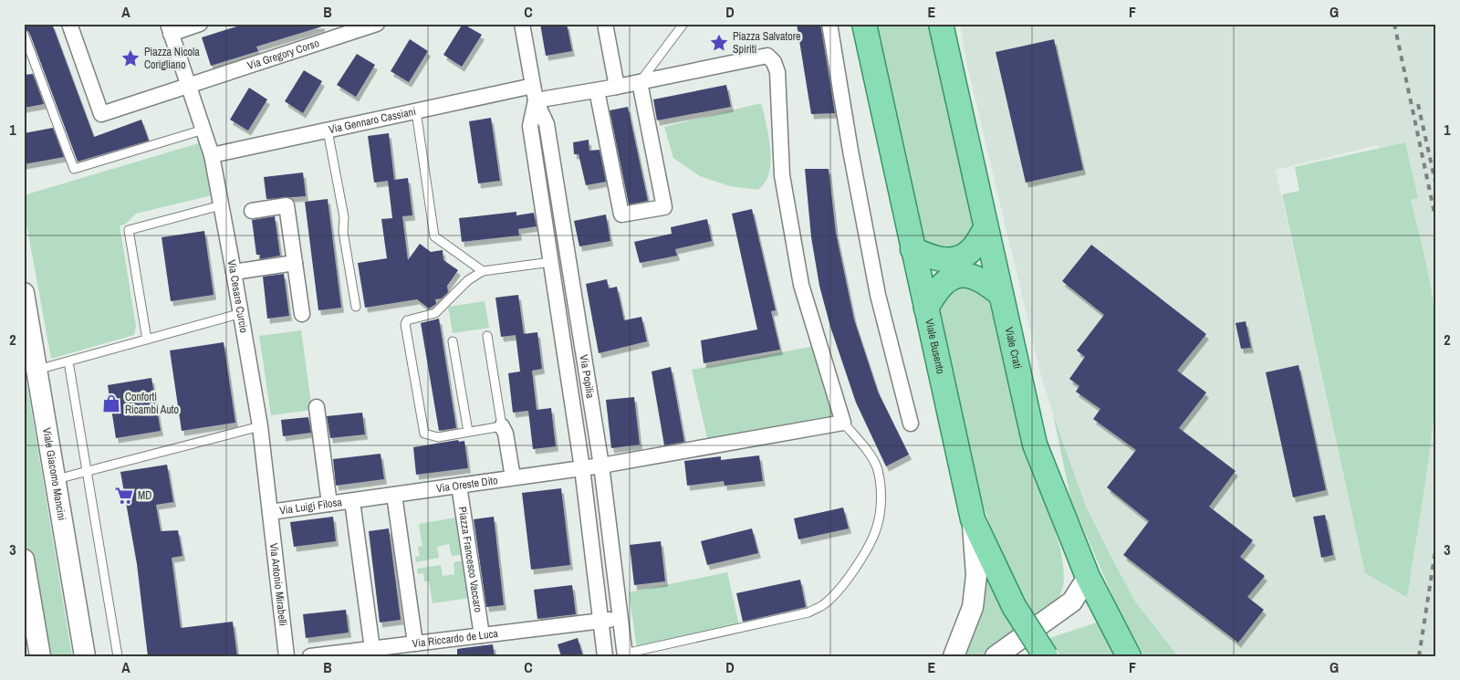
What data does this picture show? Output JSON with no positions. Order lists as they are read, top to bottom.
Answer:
{
  "streets": {
    "main road": ["Viale Busento", "Viale Crati"],
    "street": [
      "Via Gregory Corso",
      "Via Gennaro Cassiani",
      "Via Cesare Curcio",
      "Via Popilia",
      "Viale Giacomo Mancini",
      "Via Oreste Dito",
      "Via Luigi Filosa",
      "Piazza Francesco Vaccaro",
      "Via Antonio Mirabelli",
      "Via Riccardo de Luca"
    ]
  },
  "crossings": [
    ["Via Gregory Corso", "Via Cesare Curcio"],
    ["Via Gennaro Cassiani", "Via Cesare Curcio"],
    ["Via Gennaro Cassiani", "Via Popilia"],
    ["Via Cesare Curcio", "Via Luigi Filosa"],
    ["Via Cesare Curcio", "Via Antonio Mirabelli"],
    ["Via Popilia", "Via Oreste Dito"],
    ["Via Popilia", "Via Riccardo de Luca"],
    ["Via Oreste Dito", "Via Luigi Filosa"],
    ["Via Oreste Dito", "Piazza Francesco Vaccaro"],
    ["Via Luigi Filosa", "Via Antonio Mirabelli"],
    ["Piazza Francesco Vaccaro", "Via Riccardo de Luca"]
  ],
  "places": {
    "place": ["Piazza Salvatore Spiriti", "Piazza Nicola Corigliano"],
    "shop": ["Conforti Ricambi Auto"],
    "supermarket": ["MD"]
  },
  "grid": {
    "columns": [
      "A",
      "B",
      "C",
      "D",
      "E",
      "F",
      "G"
    ],
    "rows": ["1", "2", "3"]
  }
}
